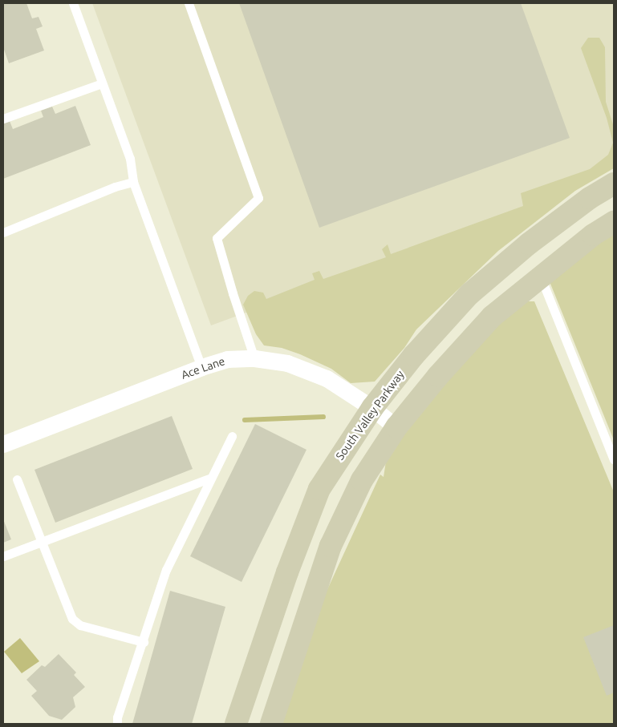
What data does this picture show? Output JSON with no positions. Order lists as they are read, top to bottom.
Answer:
{
  "streets": {
    "main road": ["South Valley Parkway"],
    "street": ["Ace Lane"]
  },
  "crossings": [
    ["Ace Lane", "South Valley Parkway"]
  ]
}
